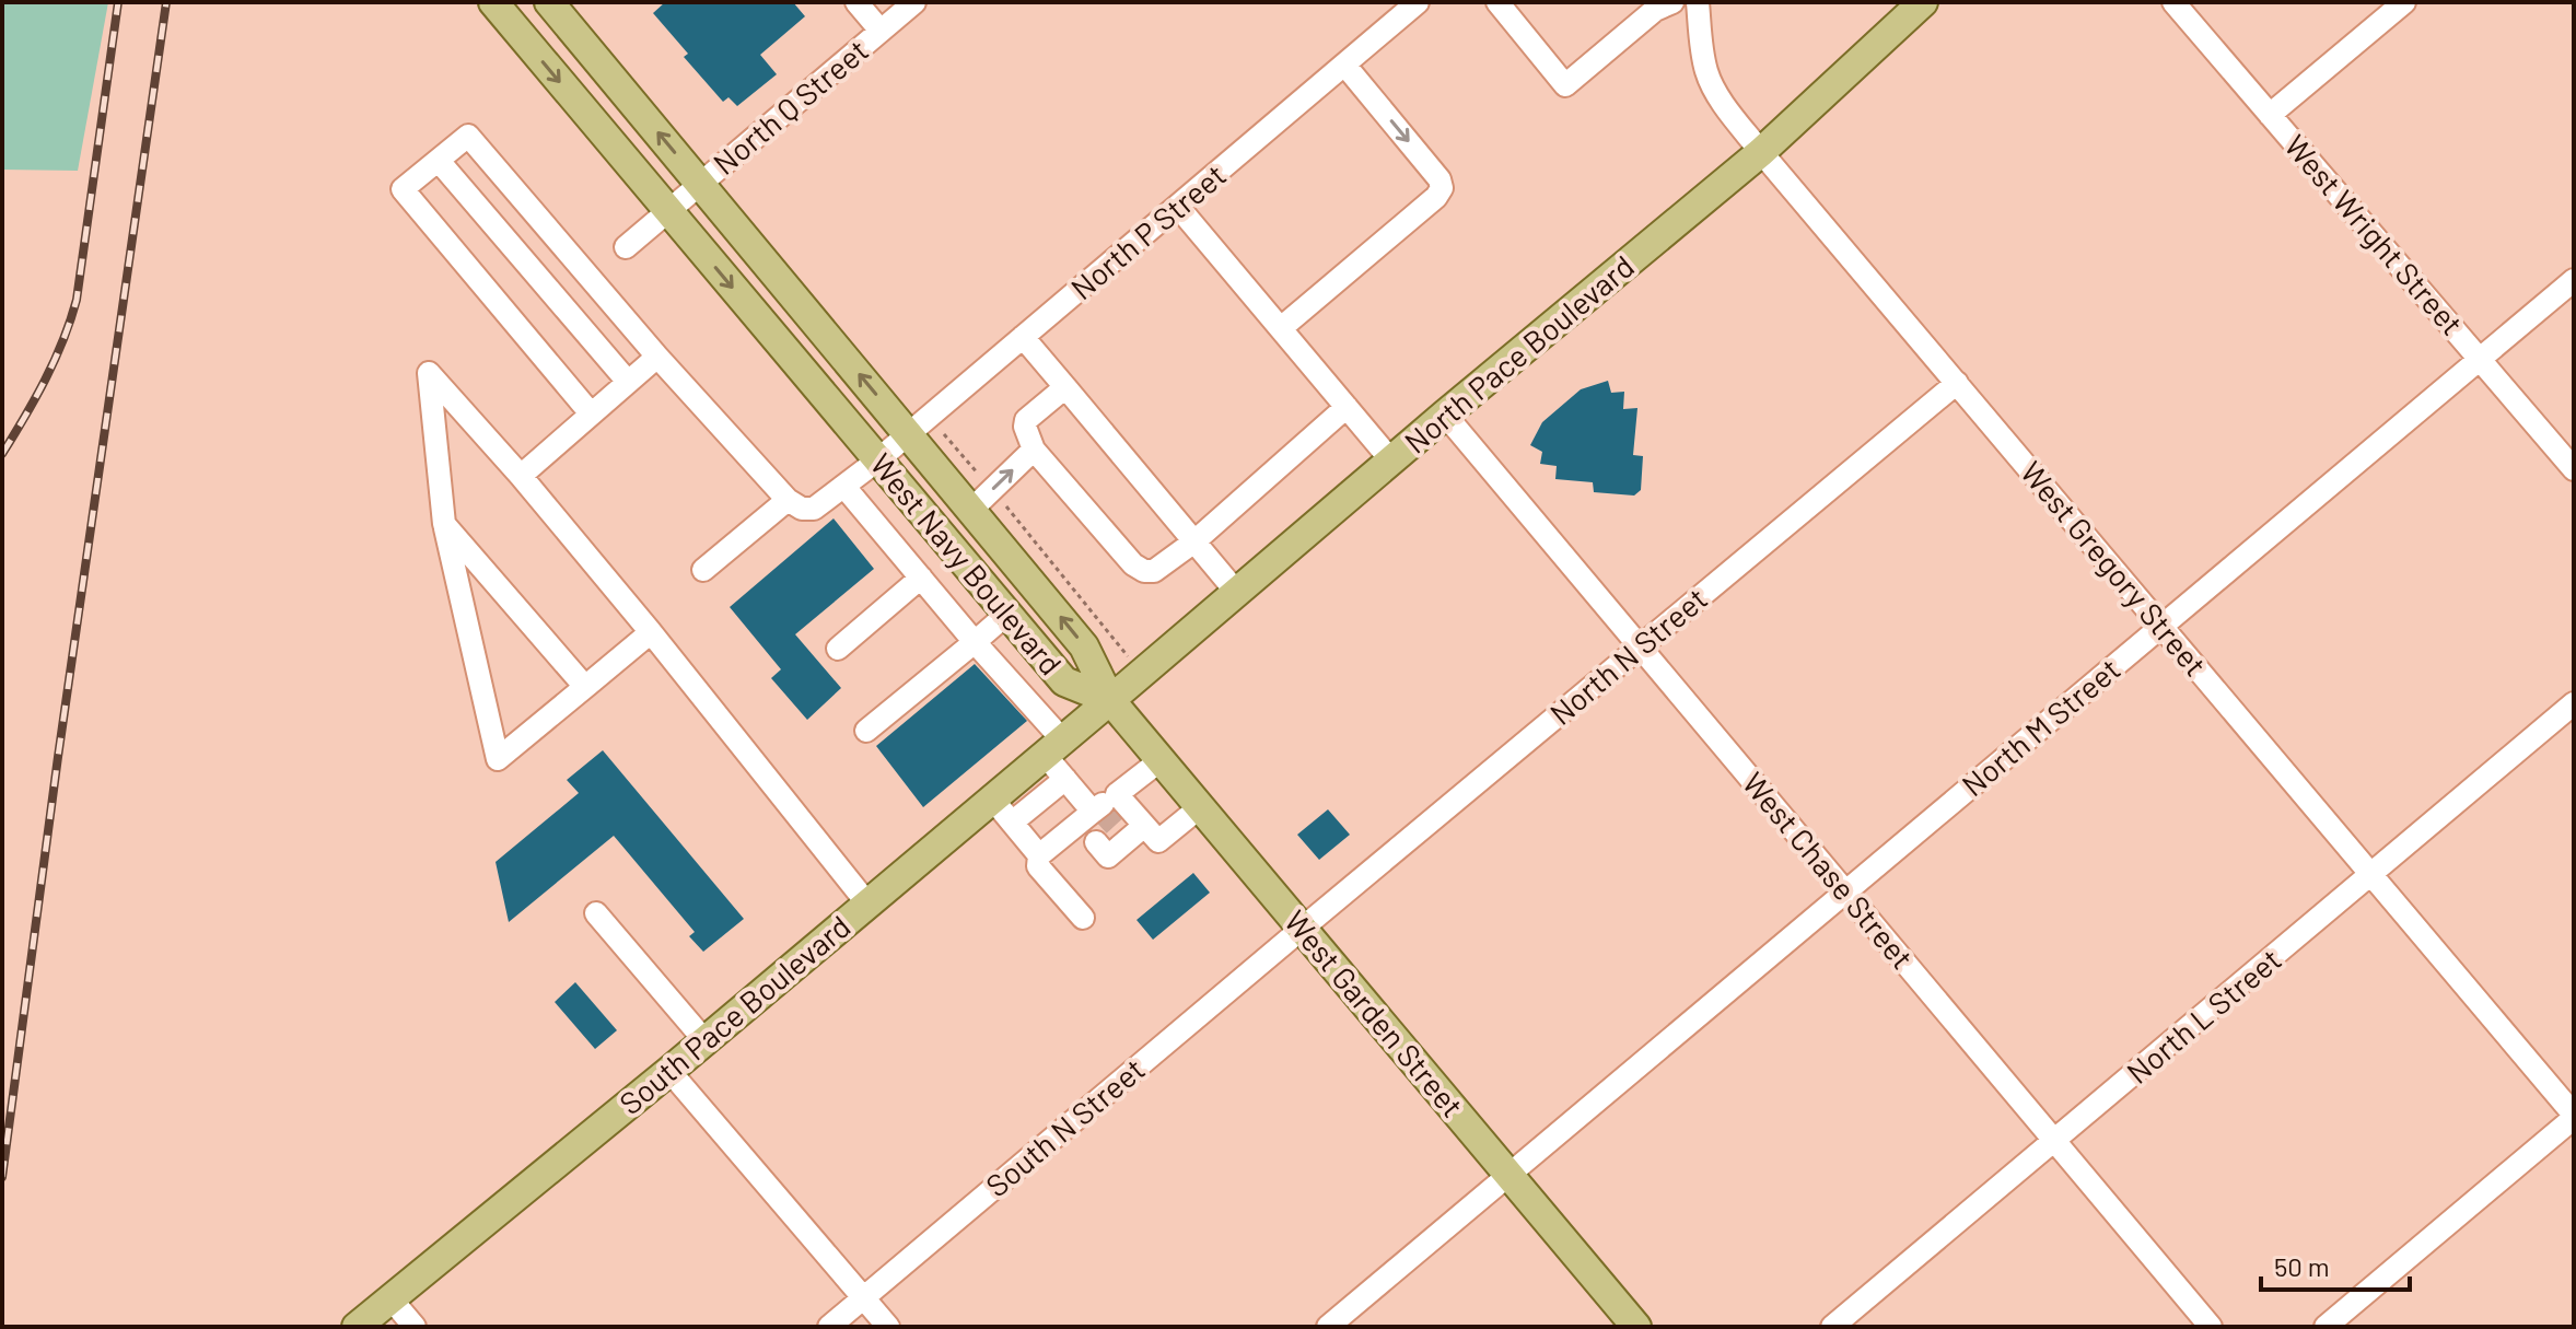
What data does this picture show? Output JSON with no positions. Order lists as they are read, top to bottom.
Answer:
{
  "streets": {
    "main road": [
      "North Pace Boulevard",
      "West Navy Boulevard",
      "West Garden Street",
      "South Pace Boulevard"
    ],
    "street": [
      "North Q Street",
      "North P Street",
      "West Wright Street",
      "West Gregory Street",
      "North N Street",
      "North M Street",
      "West Chase Street",
      "North L Street",
      "South N Street"
    ]
  },
  "crossings": [
    ["North Q Street", "West Navy Boulevard"],
    ["North P Street", "West Navy Boulevard"],
    ["West Wright Street", "North M Street"],
    ["North Pace Boulevard", "West Navy Boulevard"],
    ["North Pace Boulevard", "West Gregory Street"],
    ["North Pace Boulevard", "West Chase Street"],
    ["North Pace Boulevard", "West Garden Street"],
    ["North Pace Boulevard", "South Pace Boulevard"],
    ["West Navy Boulevard", "West Garden Street"],
    ["West Navy Boulevard", "South Pace Boulevard"],
    ["West Gregory Street", "North N Street"],
    ["West Gregory Street", "North M Street"],
    ["West Gregory Street", "North L Street"],
    ["North N Street", "West Chase Street"],
    ["North N Street", "West Garden Street"],
    ["North N Street", "South N Street"],
    ["North M Street", "West Chase Street"],
    ["North M Street", "West Garden Street"],
    ["West Chase Street", "North L Street"],
    ["West Garden Street", "South Pace Boulevard"],
    ["West Garden Street", "South N Street"]
  ],
  "scale_bar": "50 m"
}
